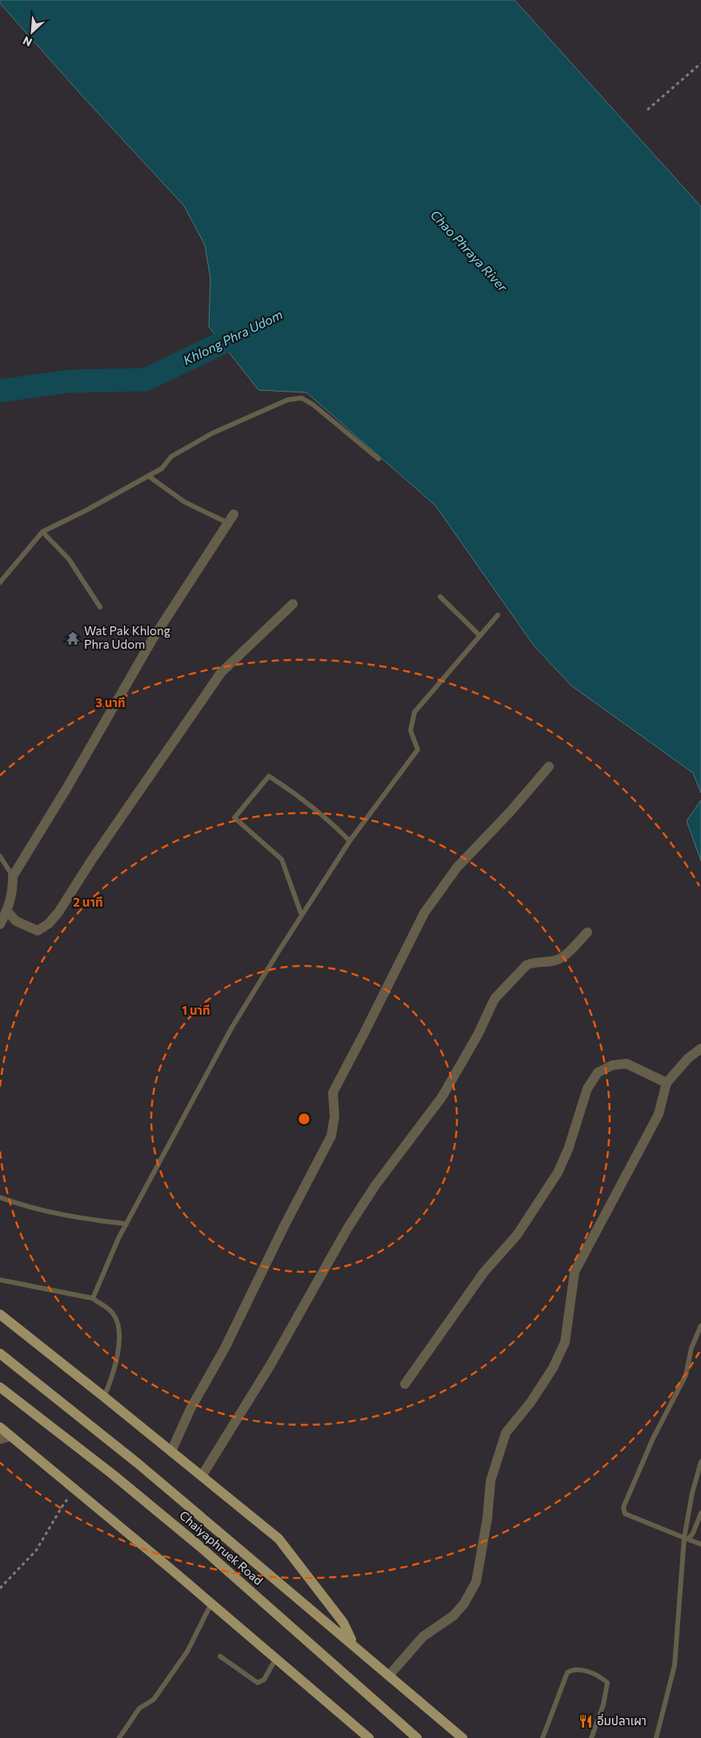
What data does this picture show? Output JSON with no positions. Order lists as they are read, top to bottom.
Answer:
{
  "streets": {
    "main road": ["Chaiyaphruek Road"]
  },
  "water": ["Chao Phraya River", "Khlong Phra Udom"],
  "places": {
    "temple": ["Wat Pak Khlong Phra Udom"],
    "restaurant": ["อิ่มปลาเผา"]
  },
  "north": "bottom left",
  "rings": ["3 นาที", "2 นาที", "1 นาที"]
}
